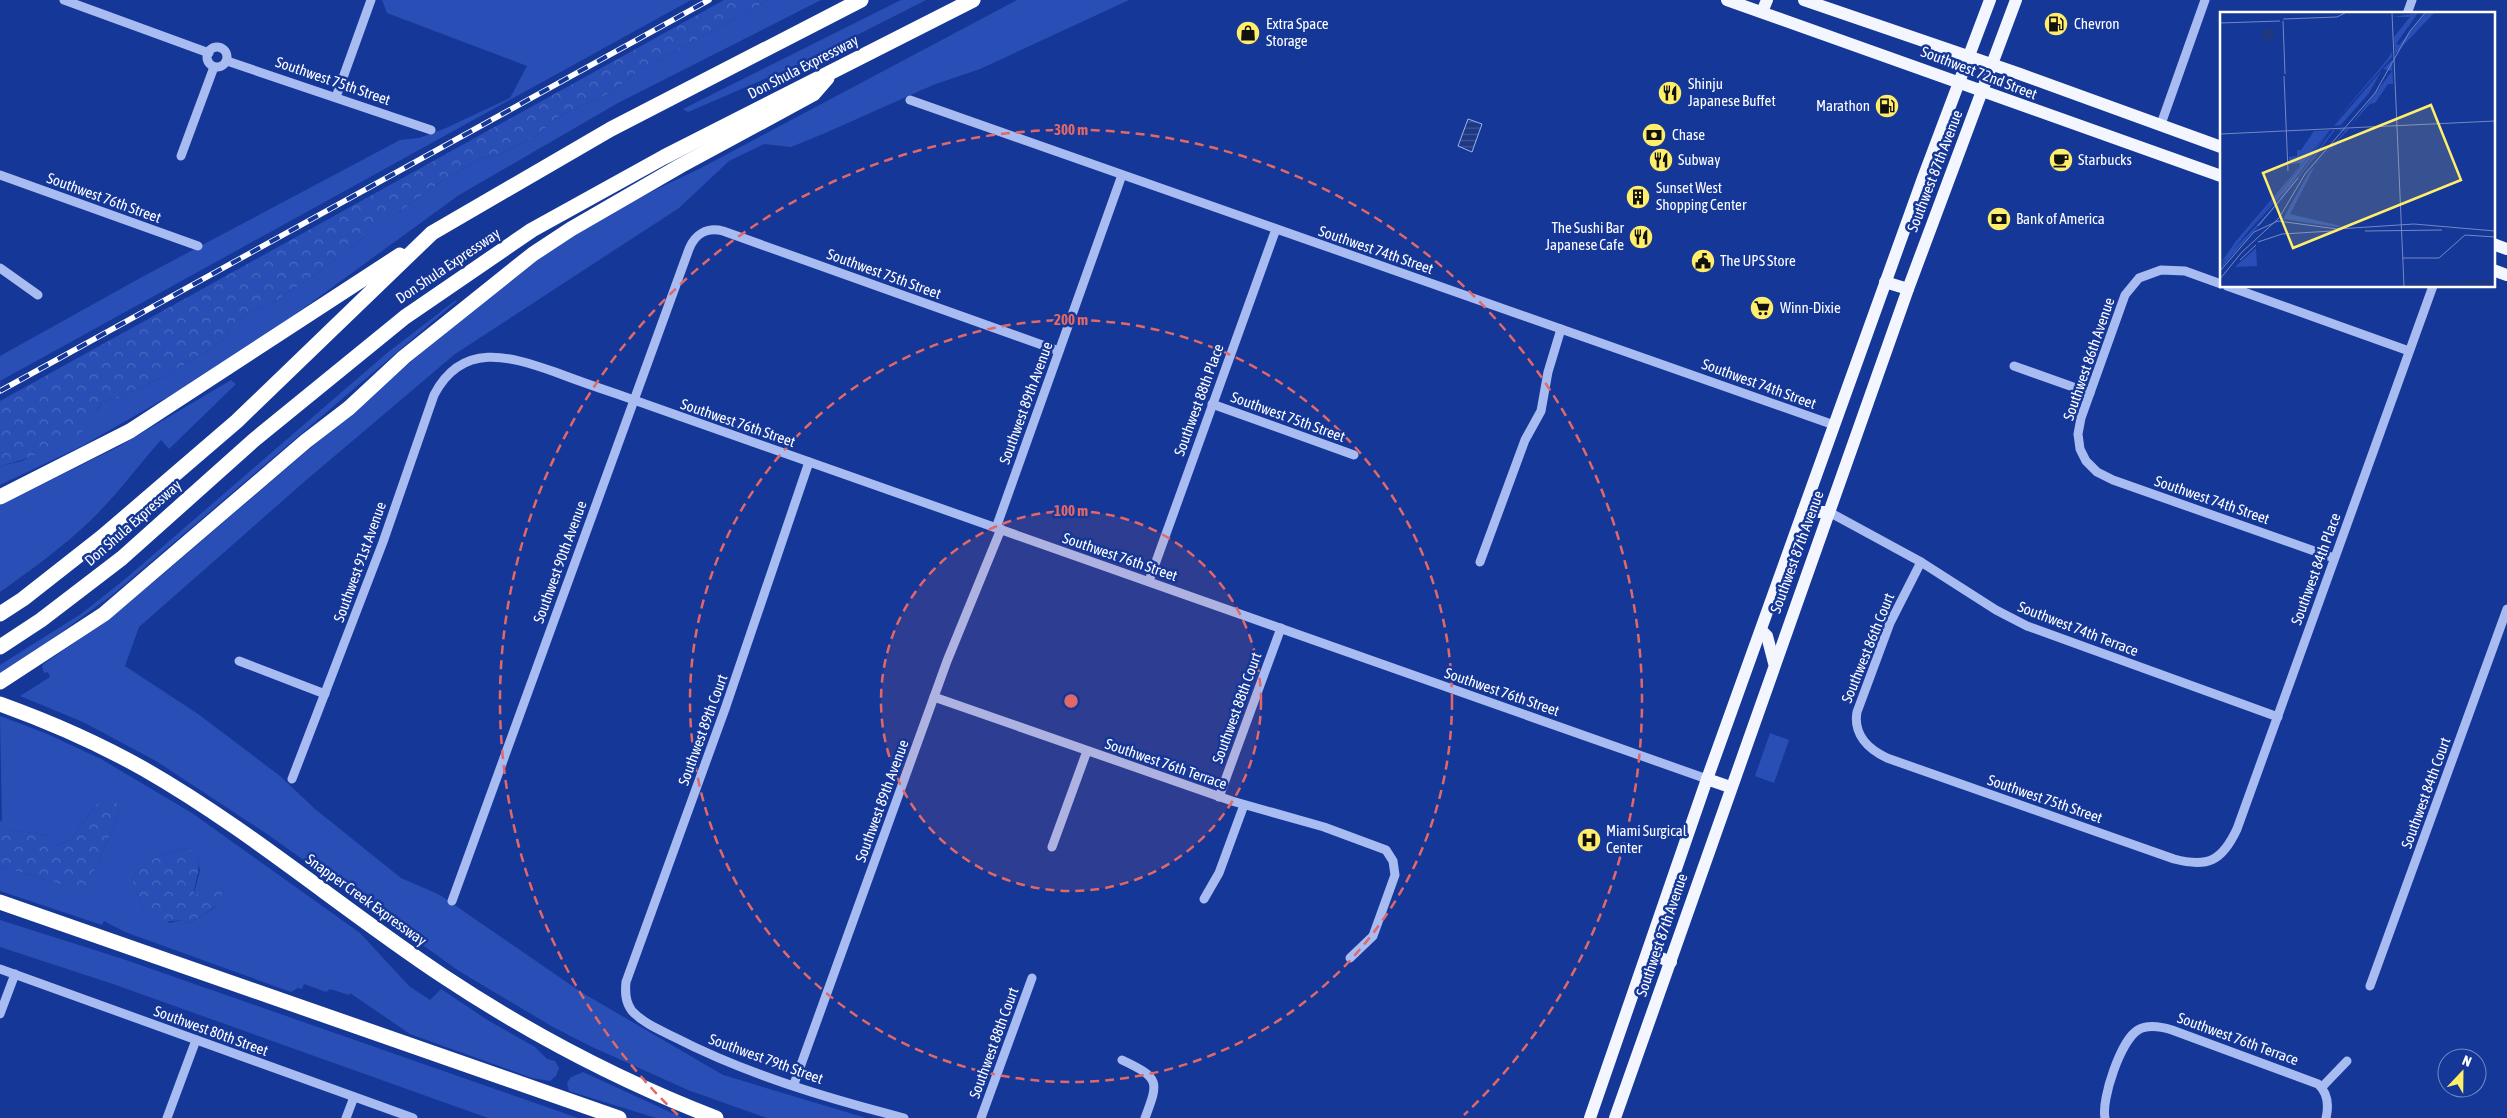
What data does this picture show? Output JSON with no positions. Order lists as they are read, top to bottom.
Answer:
{
  "streets": {
    "highway": ["Don Shula Expressway", "Snapper Creek Expressway"],
    "main road": ["Southwest 72nd Street", "Southwest 87th Avenue"],
    "street": [
      "Southwest 75th Street",
      "Southwest 76th Street",
      "Southwest 74th Street",
      "Southwest 86th Avenue",
      "Southwest 88th Place",
      "Southwest 89th Avenue",
      "Southwest 91st Avenue",
      "Southwest 90th Avenue",
      "Southwest 84th Place",
      "Southwest 74th Terrace",
      "Southwest 86th Court",
      "Southwest 88th Court",
      "Southwest 89th Court",
      "Southwest 76th Terrace",
      "Southwest 84th Court",
      "Southwest 80th Street",
      "Southwest 79th Street"
    ]
  },
  "crossings": [
    ["Southwest 72nd Street", "Southwest 87th Avenue"],
    ["Southwest 75th Street", "Southwest 88th Place"],
    ["Southwest 75th Street", "Southwest 89th Avenue"],
    ["Southwest 75th Street", "Southwest 90th Avenue"],
    ["Southwest 75th Street", "Southwest 84th Place"],
    ["Southwest 75th Street", "Southwest 86th Court"],
    ["Southwest 87th Avenue", "Southwest 76th Street"],
    ["Southwest 87th Avenue", "Southwest 74th Street"],
    ["Southwest 87th Avenue", "Southwest 74th Terrace"],
    ["Southwest 76th Street", "Southwest 88th Place"],
    ["Southwest 76th Street", "Southwest 89th Avenue"],
    ["Southwest 76th Street", "Southwest 91st Avenue"],
    ["Southwest 76th Street", "Southwest 90th Avenue"],
    ["Southwest 76th Street", "Southwest 88th Court"],
    ["Southwest 76th Street", "Southwest 89th Court"],
    ["Southwest 74th Street", "Southwest 86th Avenue"],
    ["Southwest 74th Street", "Southwest 88th Place"],
    ["Southwest 74th Street", "Southwest 89th Avenue"],
    ["Southwest 74th Street", "Southwest 84th Place"],
    ["Southwest 89th Avenue", "Southwest 76th Terrace"],
    ["Southwest 89th Avenue", "Southwest 79th Street"],
    ["Southwest 84th Place", "Southwest 74th Terrace"],
    ["Southwest 74th Terrace", "Southwest 86th Court"],
    ["Southwest 88th Court", "Southwest 76th Terrace"],
    ["Southwest 89th Court", "Southwest 79th Street"]
  ],
  "places": {
    "fuel station": ["Chevron", "Marathon"],
    "shop": ["Extra Space Storage"],
    "restaurant": ["Shinju Japanese Buffet", "Subway", "The Sushi Bar Japanese Cafe"],
    "bank": ["Chase", "Bank of America"],
    "cafe": ["Starbucks"],
    "building": ["Sunset West Shopping Center"],
    "public building": ["The UPS Store"],
    "supermarket": ["Winn-Dixie"],
    "hospital": ["Miami Surgical Center"]
  },
  "north": "top",
  "rings": ["300 m", "200 m", "100 m"]
}
